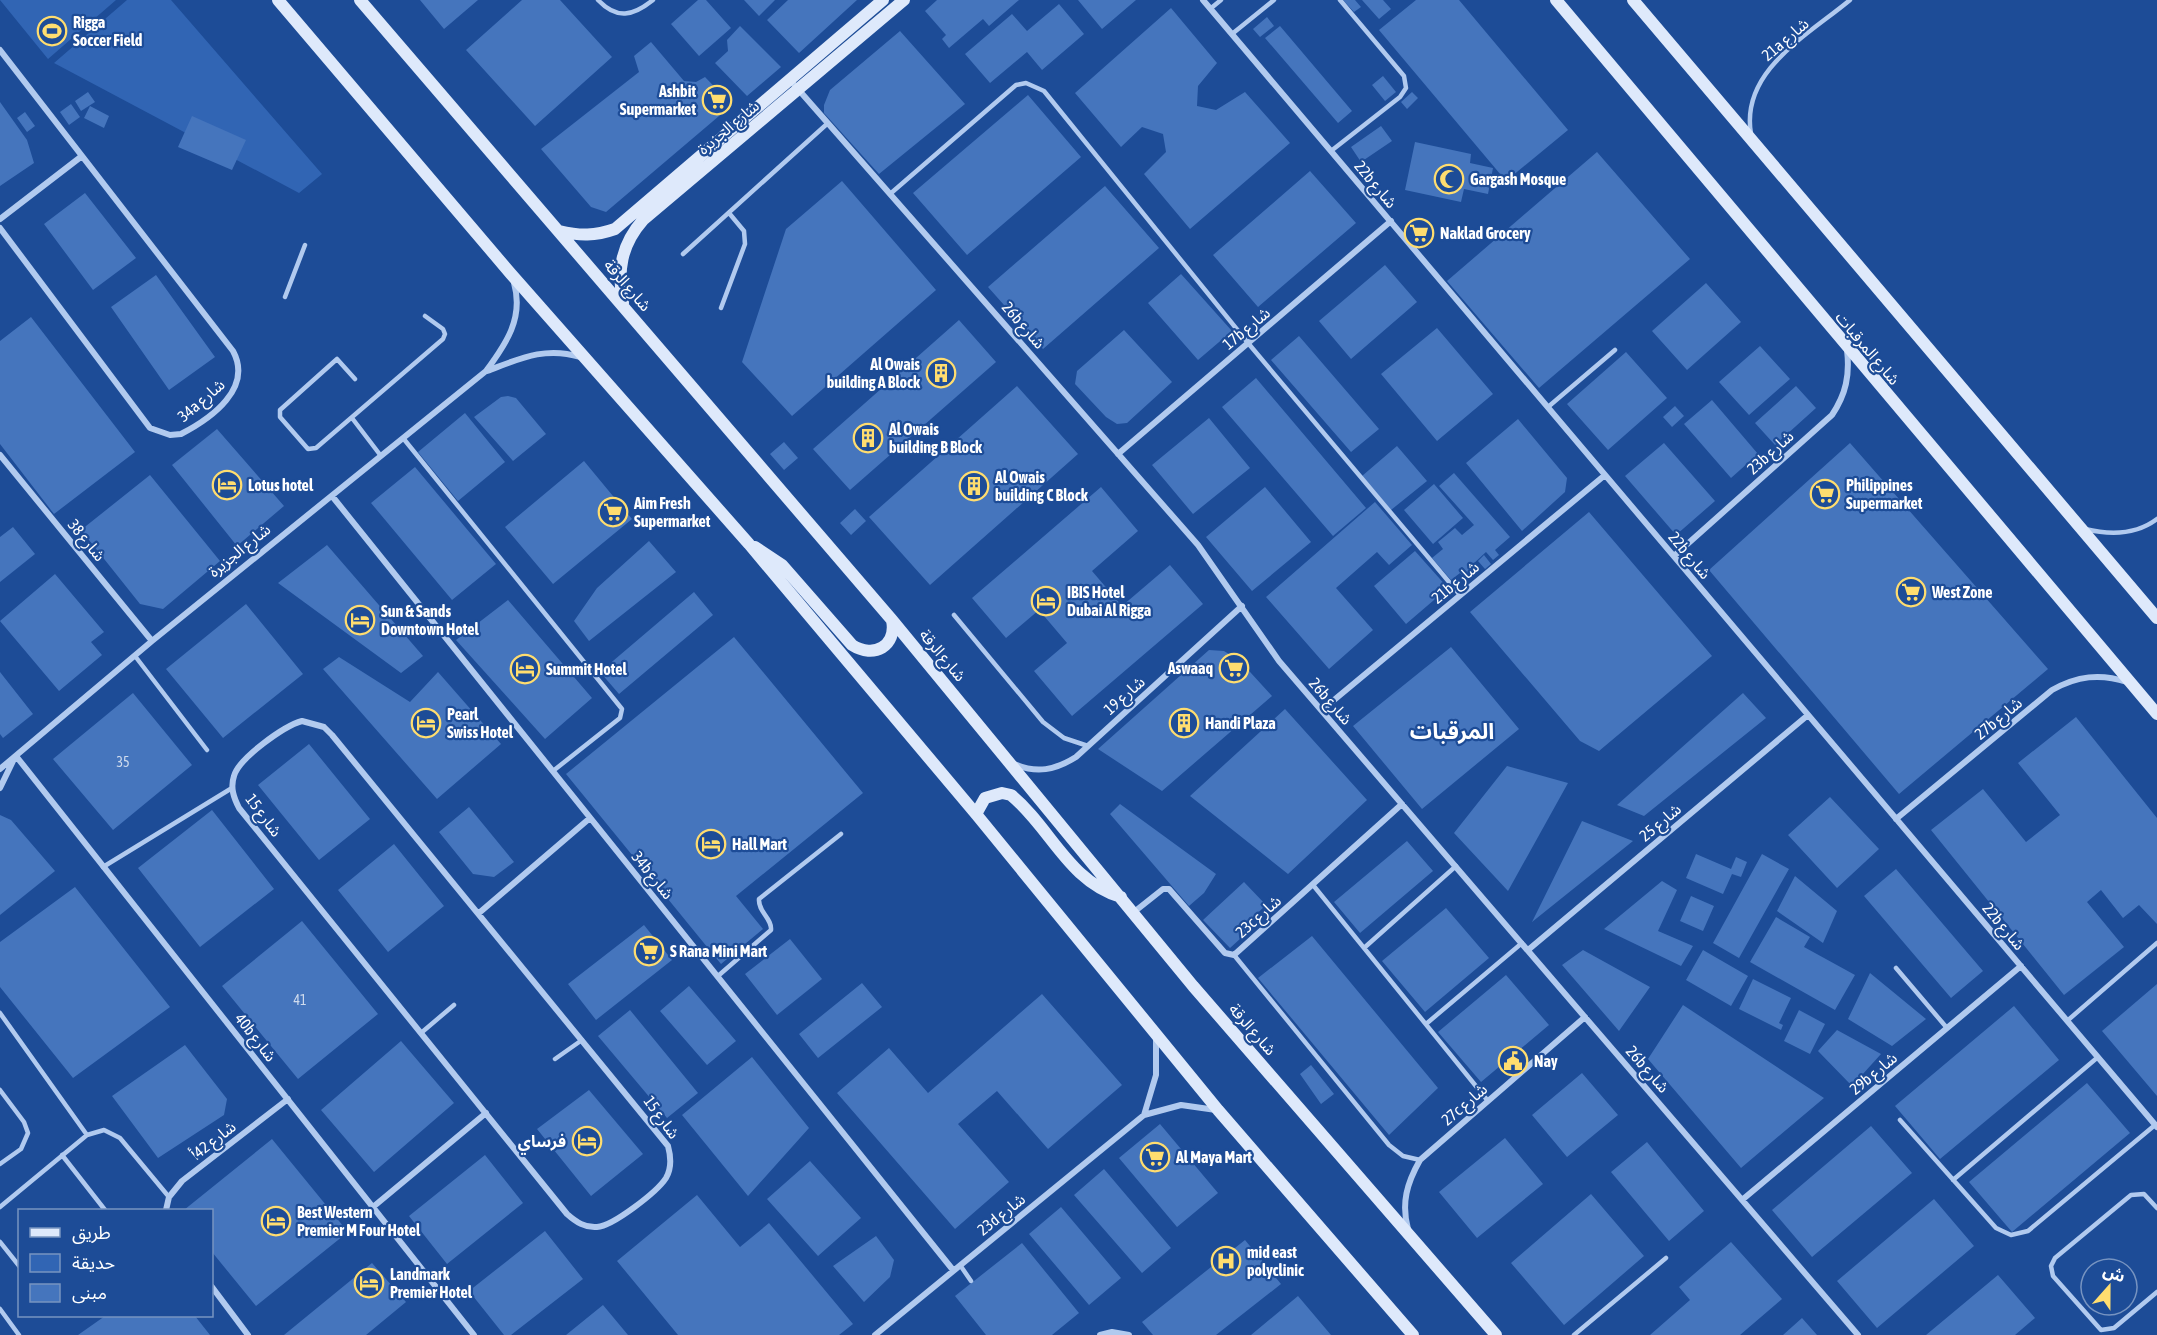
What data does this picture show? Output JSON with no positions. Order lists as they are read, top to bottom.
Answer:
{
  "streets": {
    "street": [
      "شارع الجزيرة",
      "22b شارع",
      "شارع الرقة",
      "26b شارع",
      "17b شارع",
      "شارع المرقبات",
      "34a شارع",
      "23b شارع",
      "شارع 38",
      "21b شارع",
      "شارع 19",
      "27b شارع",
      "شارع 15",
      "شارع 25",
      "34b شارع",
      "23c شارع",
      "40b شارع",
      "29b شارع",
      "27c شارع",
      "شارع 42أ",
      "23d شارع"
    ],
    "lane": ["21a شارع"]
  },
  "crossings": [
    ["شارع الجزيرة", "شارع الرقة"],
    ["شارع الجزيرة", "26b شارع"],
    ["شارع الجزيرة", "شارع 38"],
    ["شارع الجزيرة", "34b شارع"],
    ["شارع الجزيرة", "40b شارع"],
    ["22b شارع", "17b شارع"],
    ["22b شارع", "23b شارع"],
    ["22b شارع", "21b شارع"],
    ["22b شارع", "27b شارع"],
    ["22b شارع", "شارع 25"],
    ["22b شارع", "29b شارع"],
    ["شارع الرقة", "شارع 19"],
    ["شارع الرقة", "23c شارع"],
    ["شارع الرقة", "27c شارع"],
    ["26b شارع", "17b شارع"],
    ["26b شارع", "21b شارع"],
    ["26b شارع", "شارع 19"],
    ["26b شارع", "شارع 25"],
    ["26b شارع", "23c شارع"],
    ["26b شارع", "29b شارع"],
    ["26b شارع", "27c شارع"],
    ["شارع المرقبات", "23b شارع"],
    ["شارع المرقبات", "27b شارع"],
    ["34b شارع", "23d شارع"],
    ["40b شارع", "شارع 42أ"]
  ],
  "districts": ["المرقبات"],
  "places": {
    "sports": ["Rigga Soccer Field"],
    "supermarket": [
      "Ashbit Supermarket",
      "Naklad Grocery",
      "Philippines Supermarket",
      "Aim Fresh Supermarket",
      "West Zone",
      "Aswaaq",
      "S Rana Mini Mart",
      "Al Maya Mart"
    ],
    "mosque": ["Gargash Mosque"],
    "building": [
      "Al Owais building A Block",
      "Al Owais building B Block",
      "Al Owais building C Block",
      "Handi Plaza"
    ],
    "hotel": [
      "Lotus hotel",
      "IBIS Hotel Dubai Al Rigga",
      "Sun & Sands Downtown Hotel",
      "Summit Hotel",
      "Pearl Swiss Hotel",
      "Hall Mart",
      "فرساي",
      "Best Western Premier M Four Hotel",
      "Landmark Premier Hotel"
    ],
    "public building": ["Nay"],
    "hospital": ["mid east polyclinic"]
  },
  "house_numbers": ["35", "41"],
  "legend": ["طريق", "حديقة", "مبنى"],
  "north": "top"
}
